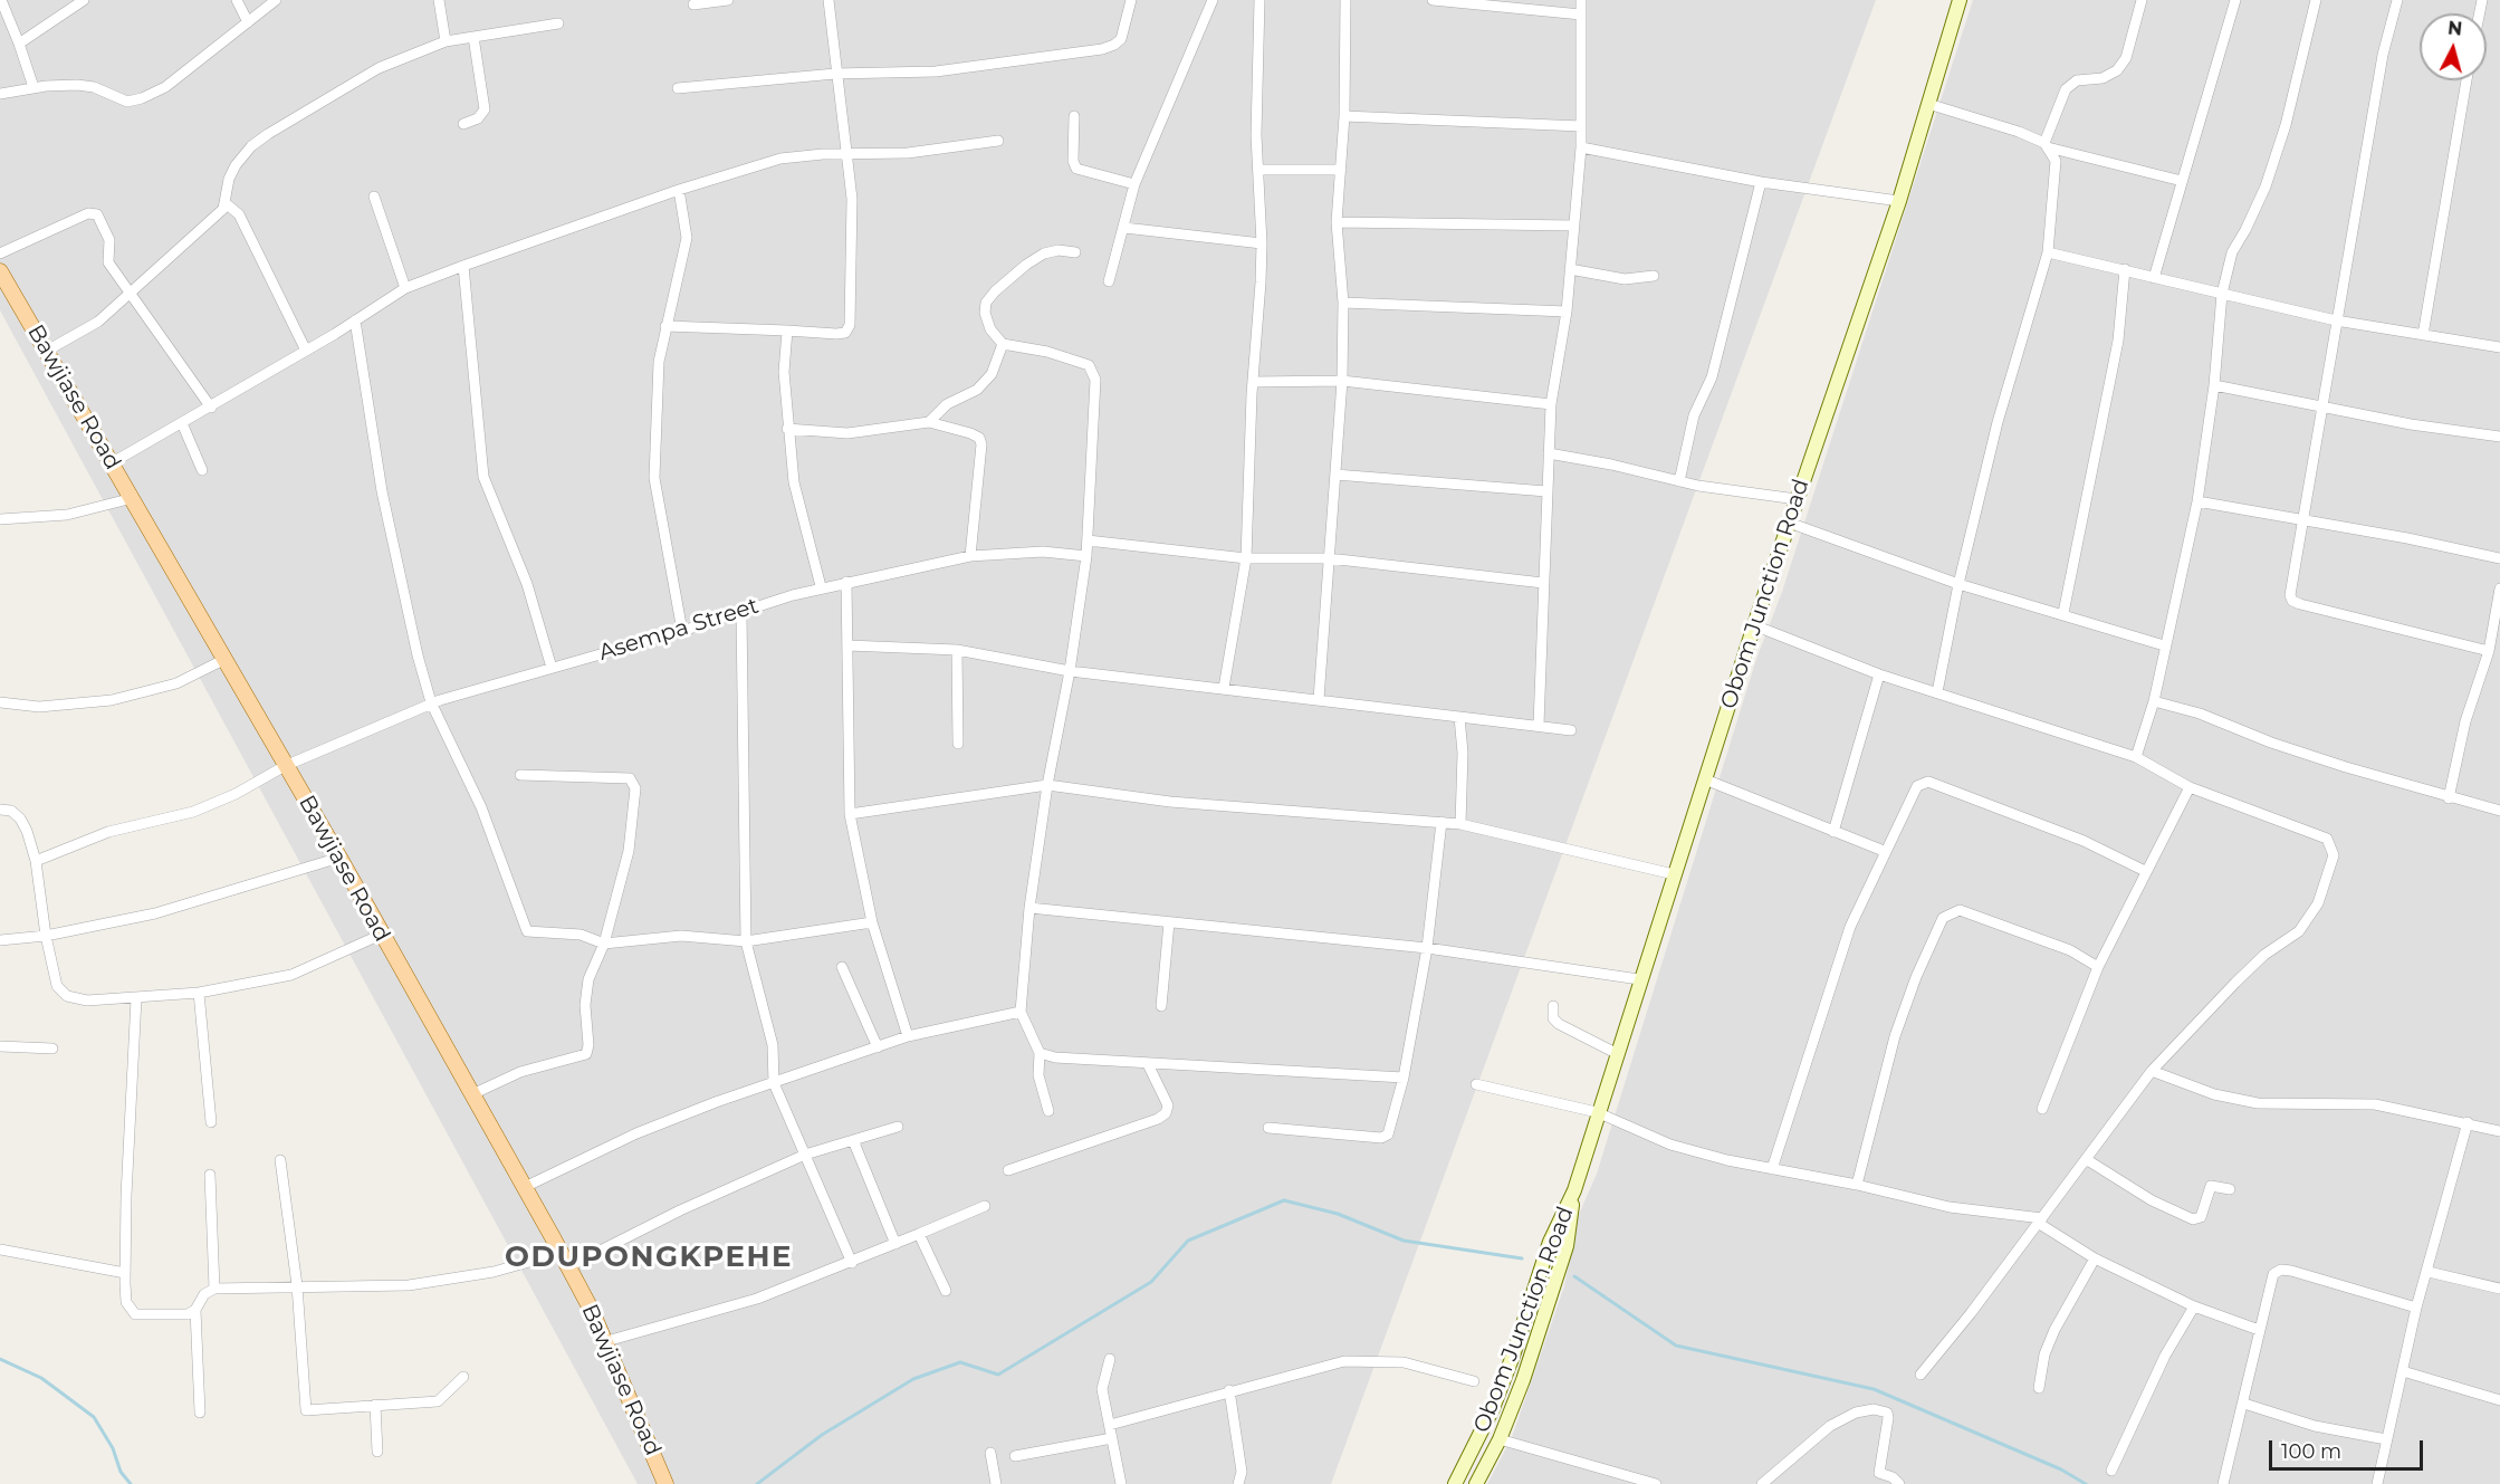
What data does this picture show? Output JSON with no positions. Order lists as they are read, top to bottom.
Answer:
{
  "streets": {
    "main road": ["Bawjiase Road", "Obom Junction Road"],
    "street": ["Asempa Street"]
  },
  "crossings": [
    ["Bawjiase Road", "Asempa Street"]
  ],
  "districts": ["ODUPONGKPEHE"],
  "scale_bar": "100 m",
  "north": "top"
}
